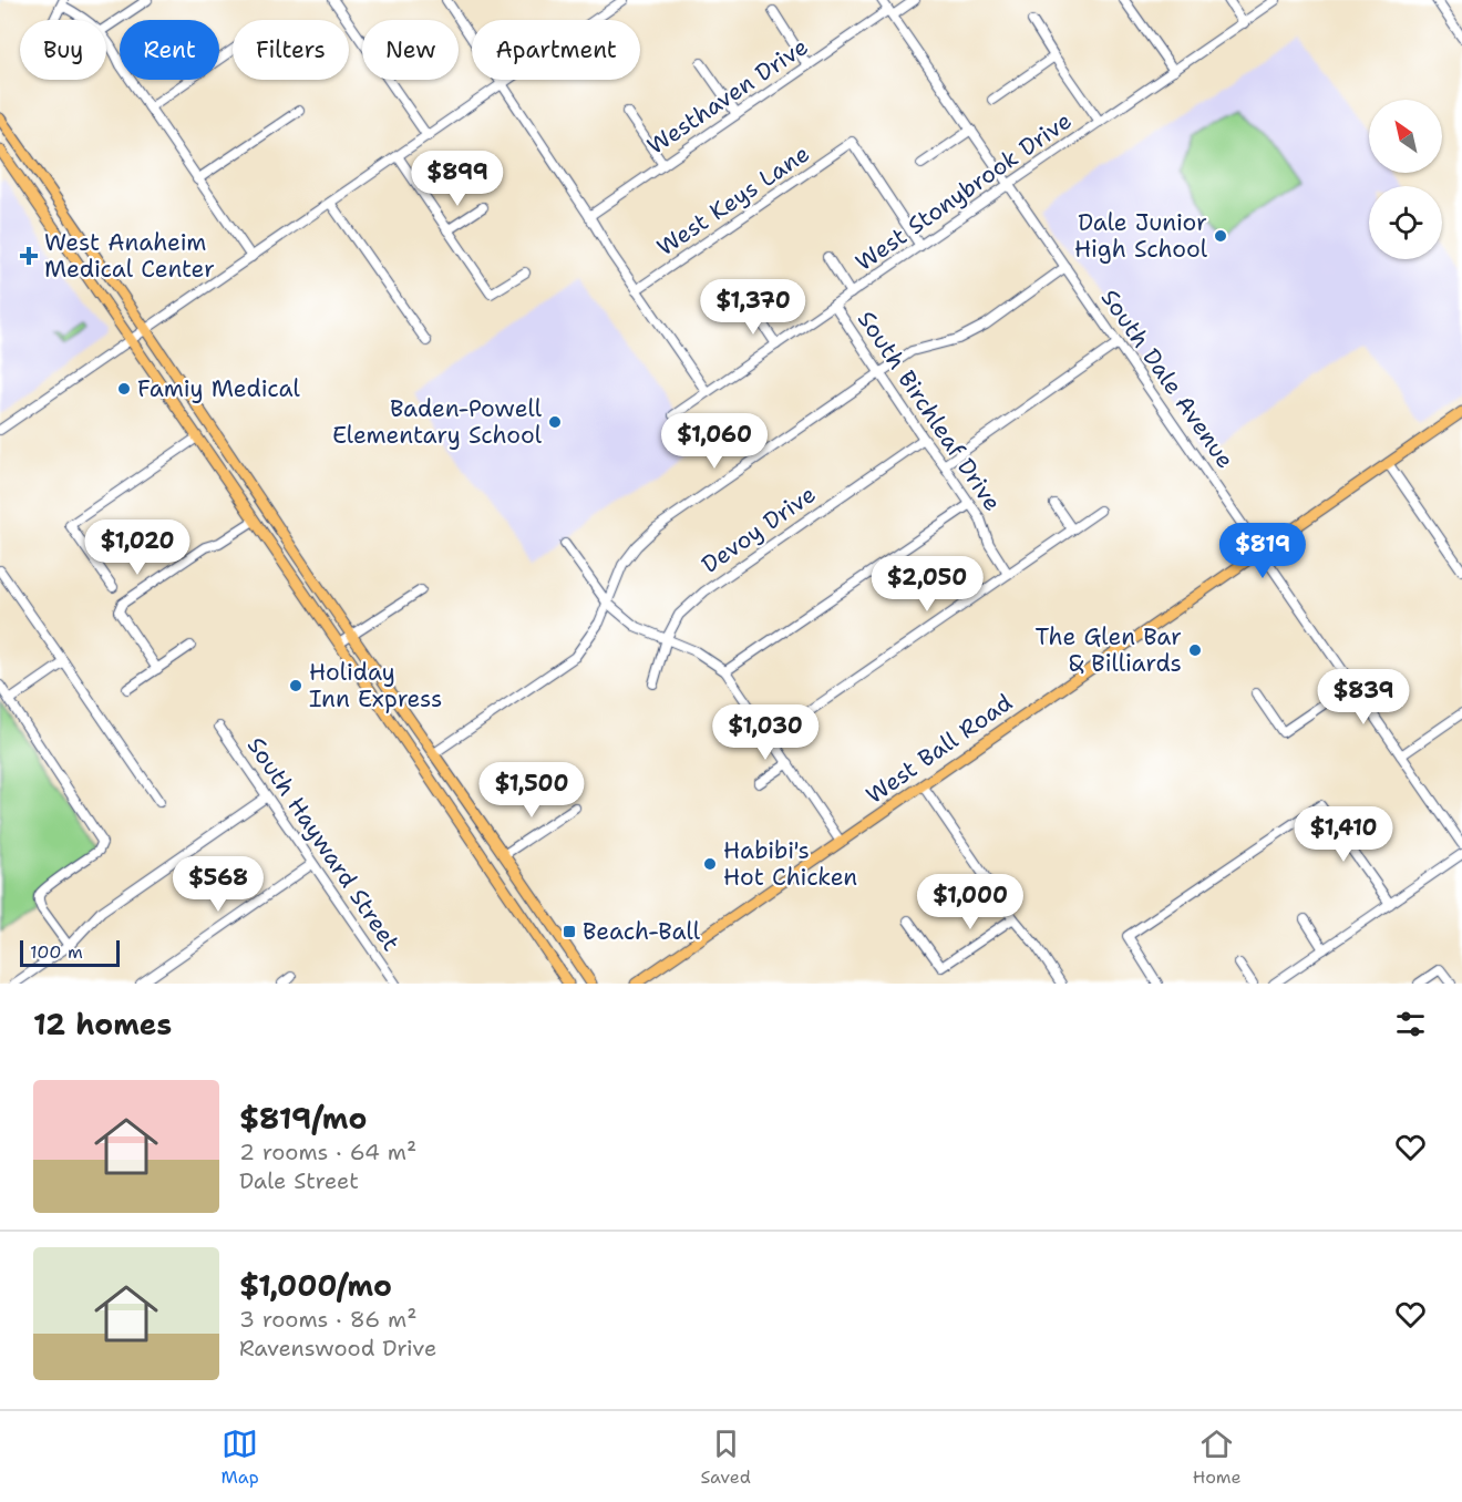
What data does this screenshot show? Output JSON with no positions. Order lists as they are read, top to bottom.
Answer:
{
  "streets": {
    "main road": ["West Ball Road"],
    "street": [
      "Westhaven Drive",
      "West Stonybrook Drive",
      "West Keys Lane",
      "South Dale Avenue",
      "South Birchleaf Drive",
      "Devoy Drive",
      "South Hayward Street"
    ]
  },
  "crossings": [
    ["Westhaven Drive", "South Dale Avenue"],
    ["West Stonybrook Drive", "West Keys Lane"],
    ["West Stonybrook Drive", "South Dale Avenue"],
    ["West Stonybrook Drive", "South Birchleaf Drive"],
    ["South Dale Avenue", "West Ball Road"],
    ["South Birchleaf Drive", "Devoy Drive"]
  ],
  "places": {
    "other": [
      "Dale Junior High School",
      "Famiy Medical",
      "Baden-Powell Elementary School",
      "The Glen Bar & Billiards",
      "Holiday Inn Express",
      "Habibi's Hot Chicken"
    ],
    "health": ["West Anaheim Medical Center"],
    "transit": ["Beach-Ball"]
  },
  "scale_bar": "100 m",
  "north": "top left",
  "page": {
    "chip": [
      "Buy",
      "Rent",
      "Filters",
      "New",
      "Apartment"
    ],
    "price": [
      "$899",
      "$1,370",
      "$1,060",
      "$1,020",
      "$819",
      "$2,050",
      "$839",
      "$1,030",
      "$1,500",
      "$1,410",
      "$568",
      "$1,000"
    ],
    "scale": "100 m",
    "heading": "12 homes",
    "list": [
      {
        "name": "$819/mo",
        "note": "2 rooms · 64 m² · Dale Street"
      },
      {
        "name": "$1,000/mo",
        "note": "3 rooms · 86 m² · Ravenswood Drive"
      }
    ],
    "tabs": ["Map", "Saved", "Home"]
  }
}
